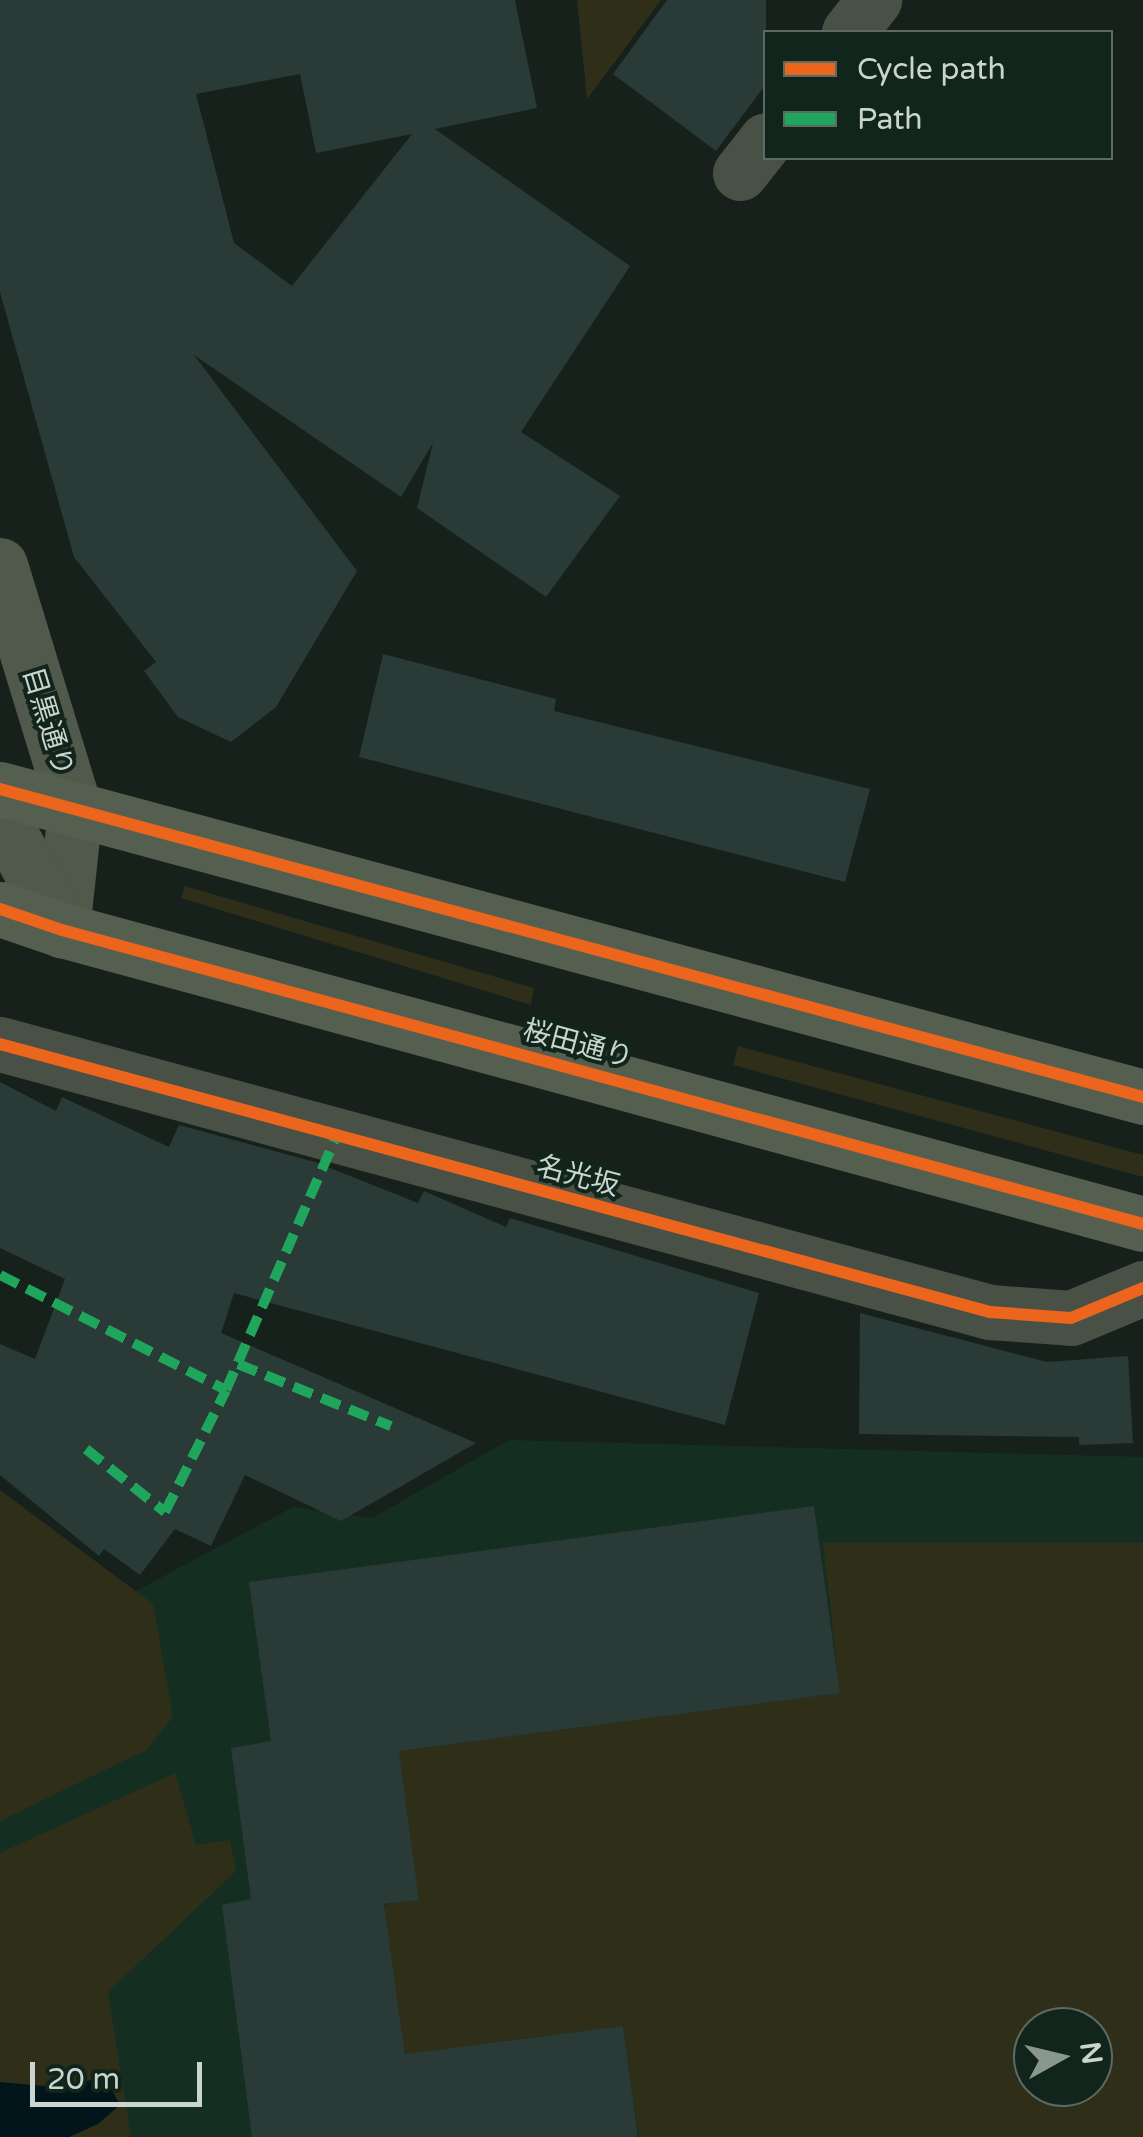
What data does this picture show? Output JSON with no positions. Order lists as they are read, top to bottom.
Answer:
{
  "streets": {
    "highway": ["桜田通り"],
    "main road": ["目黒通り"],
    "street": ["名光坂"]
  },
  "crossings": [
    ["目黒通り", "桜田通り"]
  ],
  "legend": ["Cycle path", "Path"],
  "scale_bar": "20 m",
  "north": "right"
}
